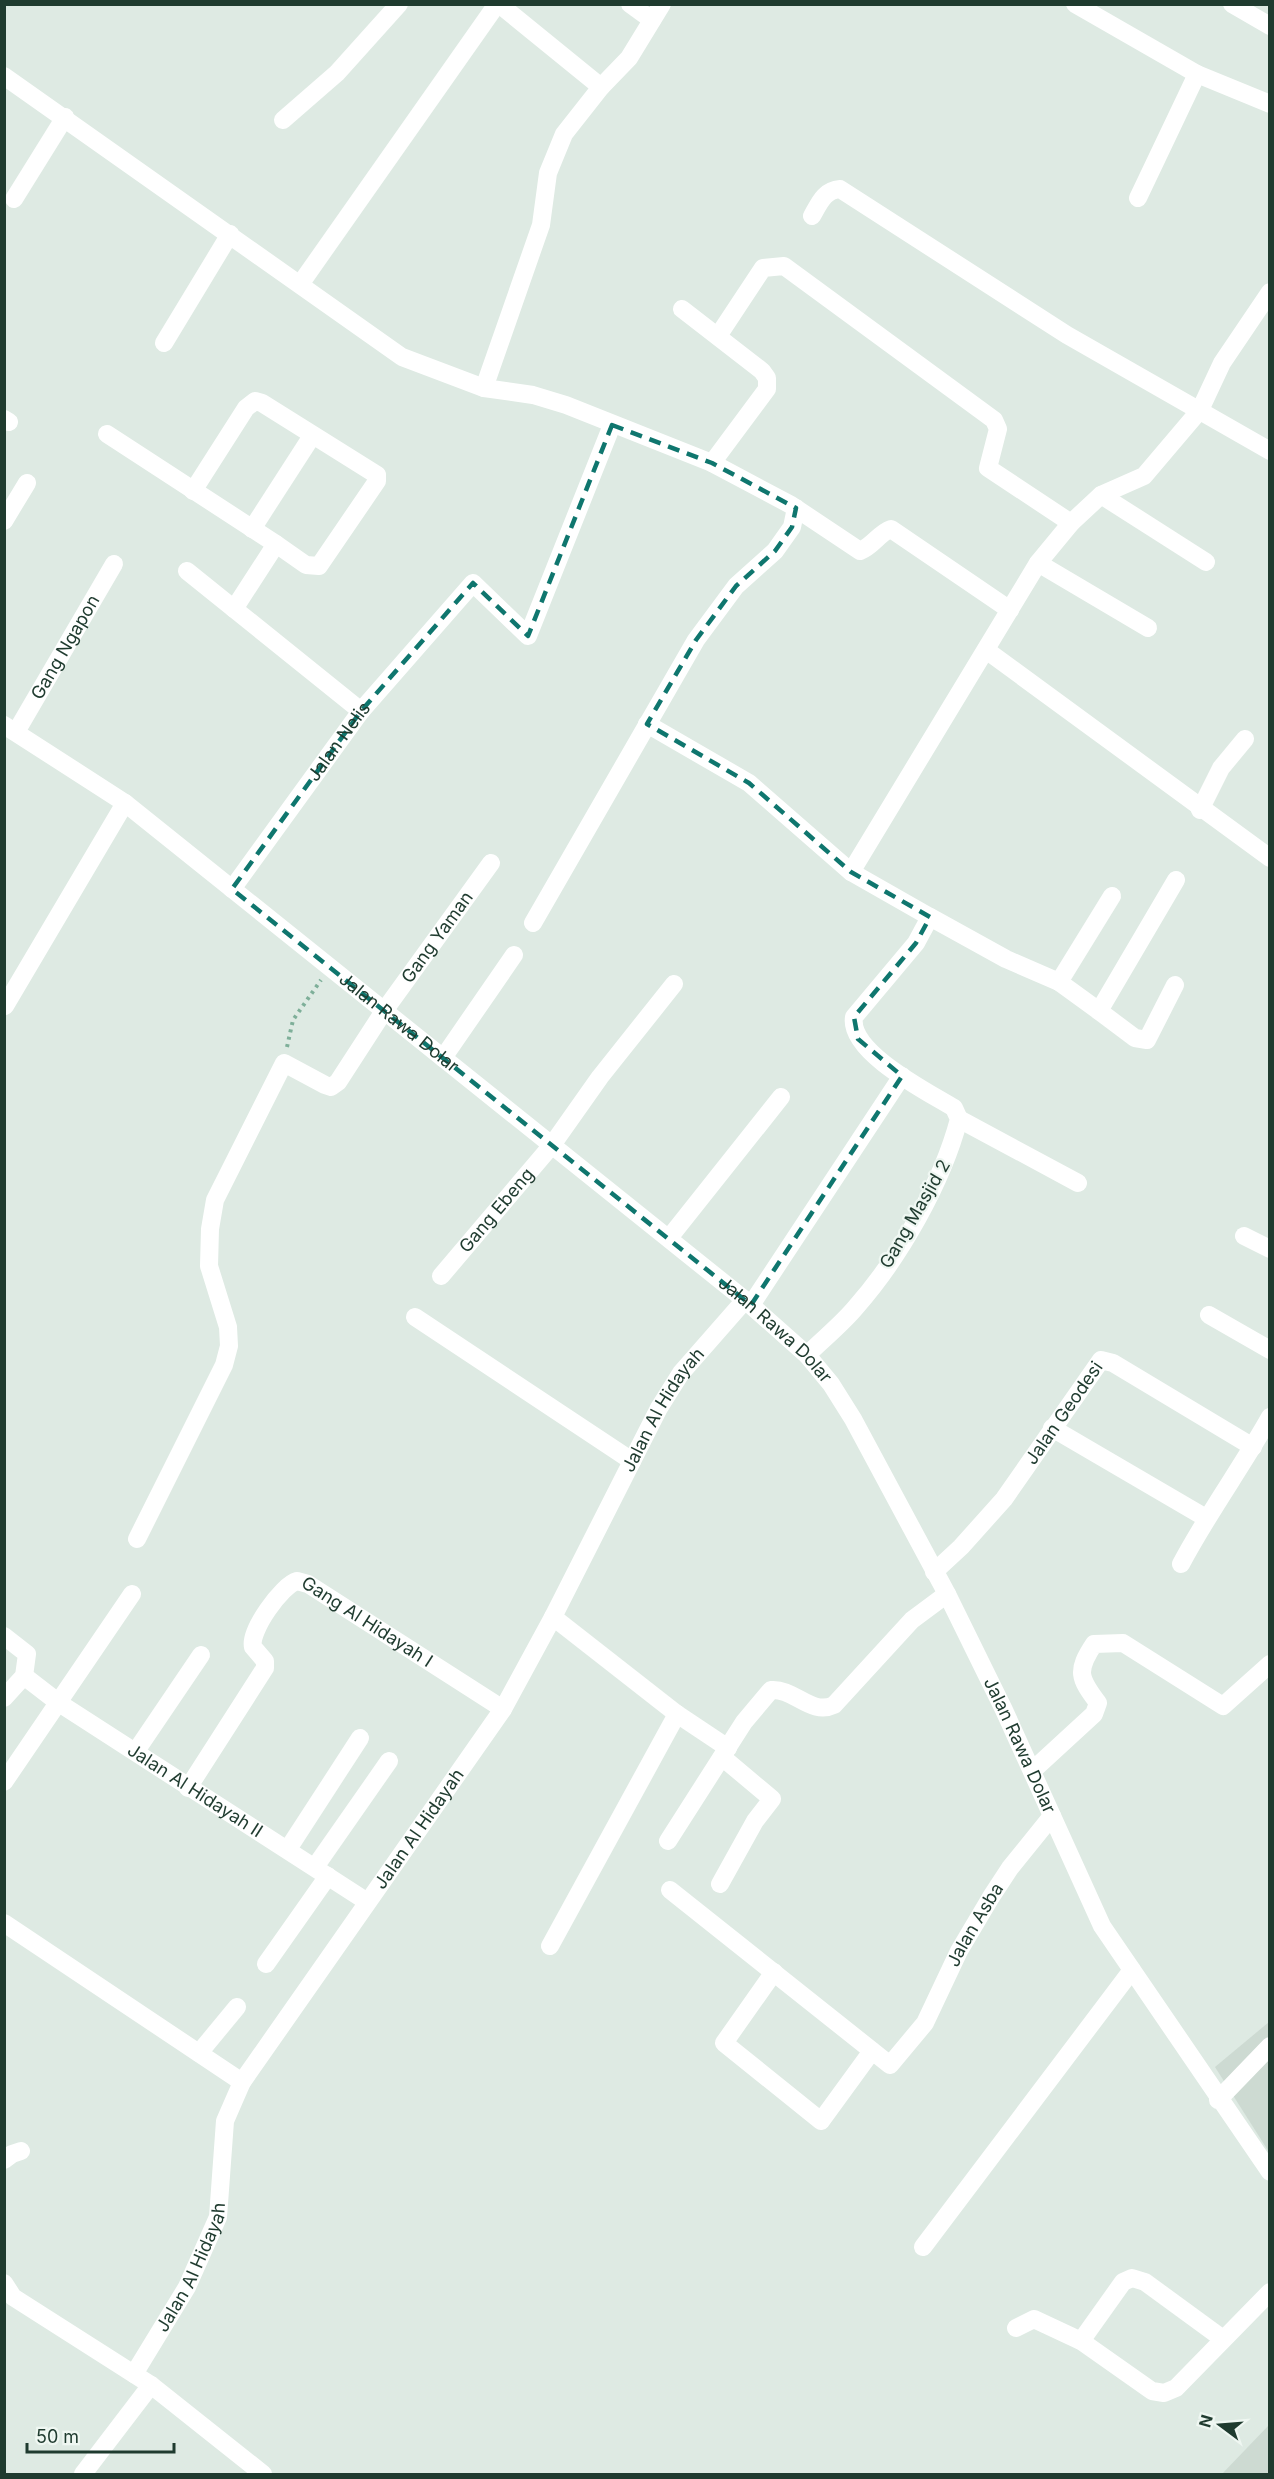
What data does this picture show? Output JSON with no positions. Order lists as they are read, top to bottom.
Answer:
{
  "streets": {
    "street": [
      "Gang Ngapon",
      "Jalan Nelis",
      "Gang Yaman",
      "Jalan Rawa Dolar",
      "Gang Ebeng",
      "Gang Masjid 2",
      "Jalan Al Hidayah",
      "Jalan Geodesi",
      "Gang Al Hidayah I",
      "Jalan Al Hidayah II",
      "Jalan Asba"
    ]
  },
  "crossings": [
    ["Gang Ngapon", "Jalan Rawa Dolar"],
    ["Jalan Nelis", "Jalan Rawa Dolar"],
    ["Gang Yaman", "Jalan Rawa Dolar"],
    ["Jalan Rawa Dolar", "Gang Ebeng"],
    ["Jalan Rawa Dolar", "Gang Masjid 2"],
    ["Jalan Rawa Dolar", "Jalan Al Hidayah"],
    ["Jalan Rawa Dolar", "Jalan Geodesi"],
    ["Jalan Rawa Dolar", "Jalan Asba"],
    ["Jalan Al Hidayah", "Gang Al Hidayah I"],
    ["Jalan Al Hidayah", "Jalan Al Hidayah II"],
    ["Gang Al Hidayah I", "Jalan Al Hidayah II"]
  ],
  "scale_bar": "50 m",
  "north": "left"
}
